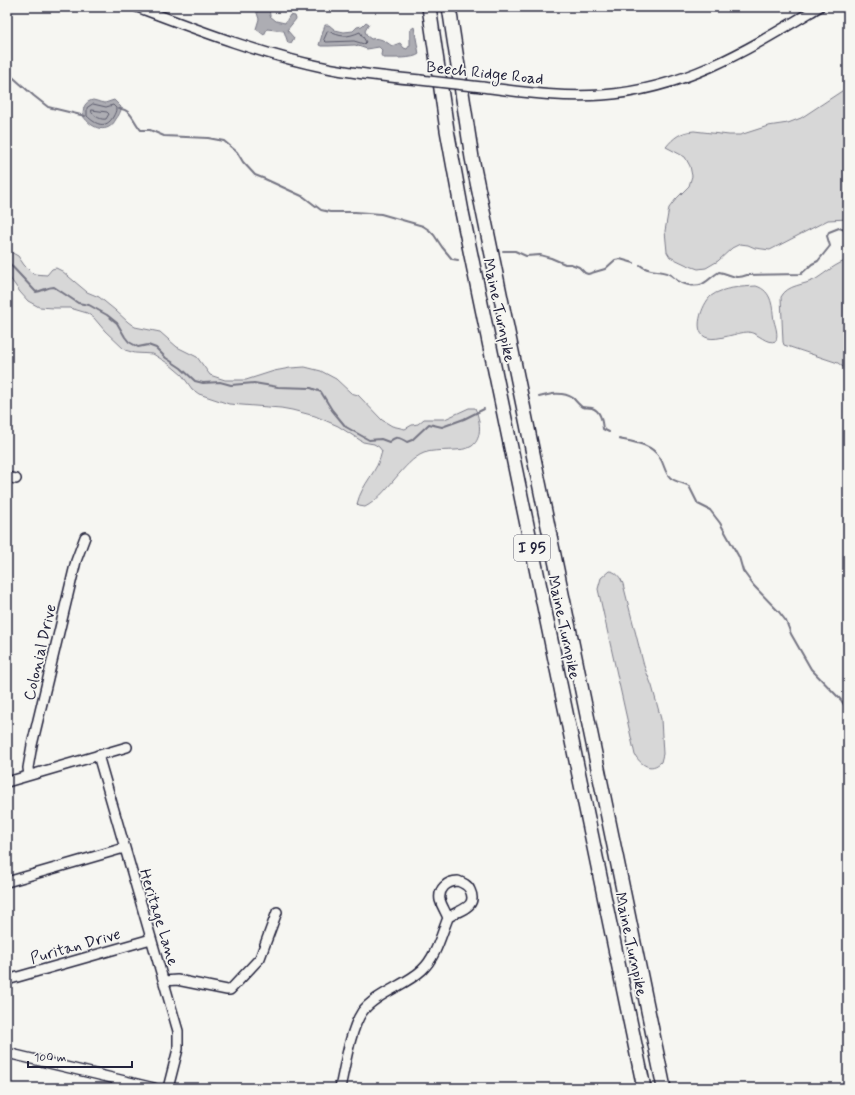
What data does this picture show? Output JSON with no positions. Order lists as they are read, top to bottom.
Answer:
{
  "streets": {
    "highway": ["Maine Turnpike", "I 95"],
    "street": [
      "Beech Ridge Road",
      "Colonial Drive",
      "Heritage Lane",
      "Puritan Drive"
    ]
  },
  "crossings": [
    ["Heritage Lane", "Puritan Drive"]
  ],
  "scale_bar": "100 m"
}
